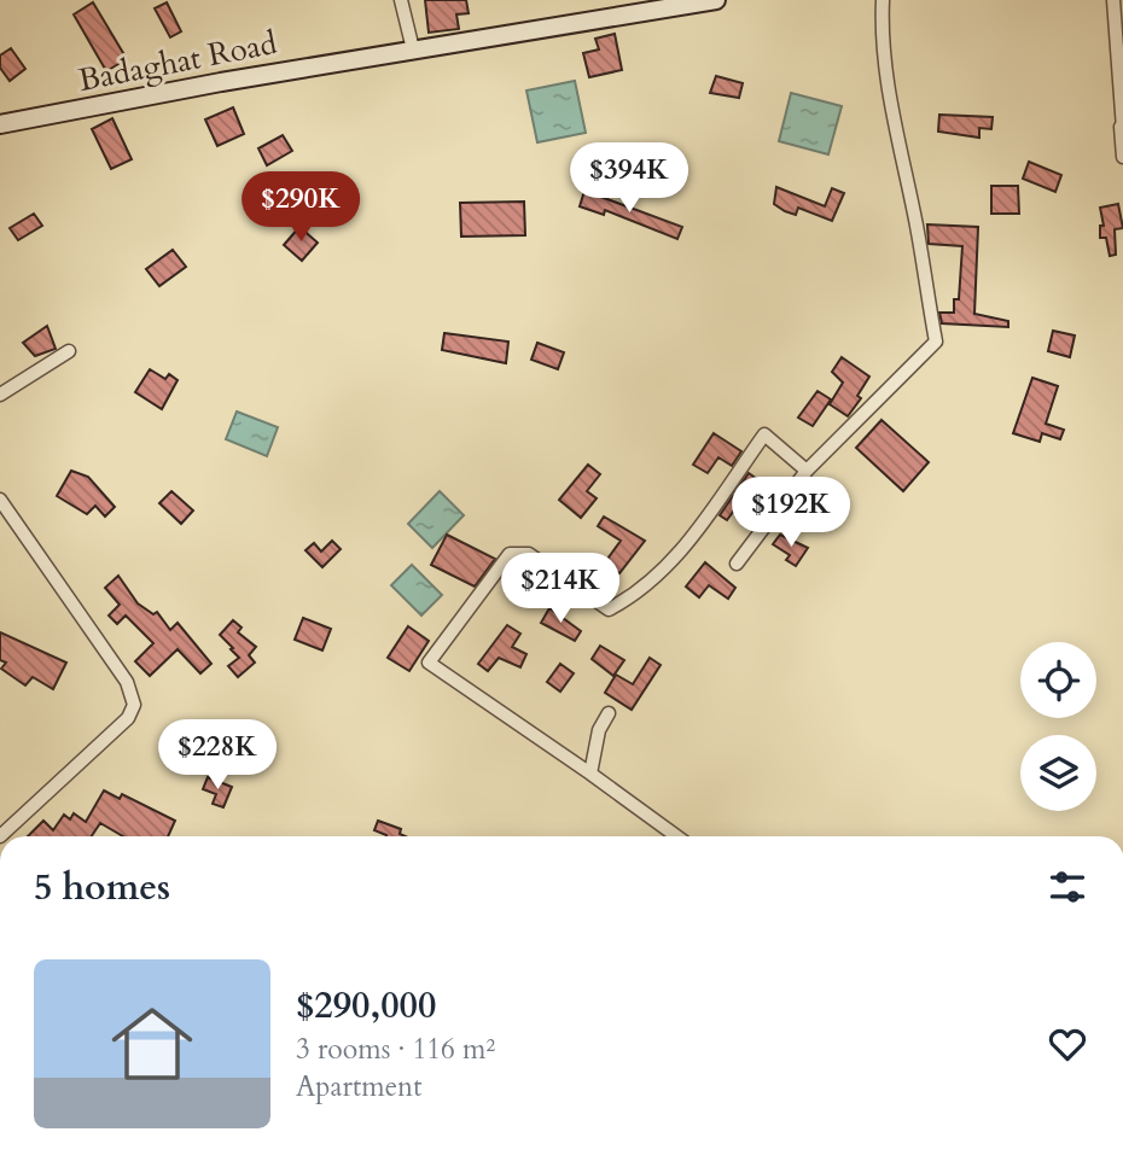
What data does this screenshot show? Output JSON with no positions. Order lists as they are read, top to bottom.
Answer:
{
  "streets": {
    "main road": ["Badaghat Road"]
  },
  "page": {
    "price": [
      "$394K",
      "$290K",
      "$192K",
      "$214K",
      "$228K"
    ],
    "heading": "5 homes",
    "list": [
      {
        "name": "$290,000",
        "note": "3 rooms · 116 m² · Apartment"
      }
    ]
  }
}
